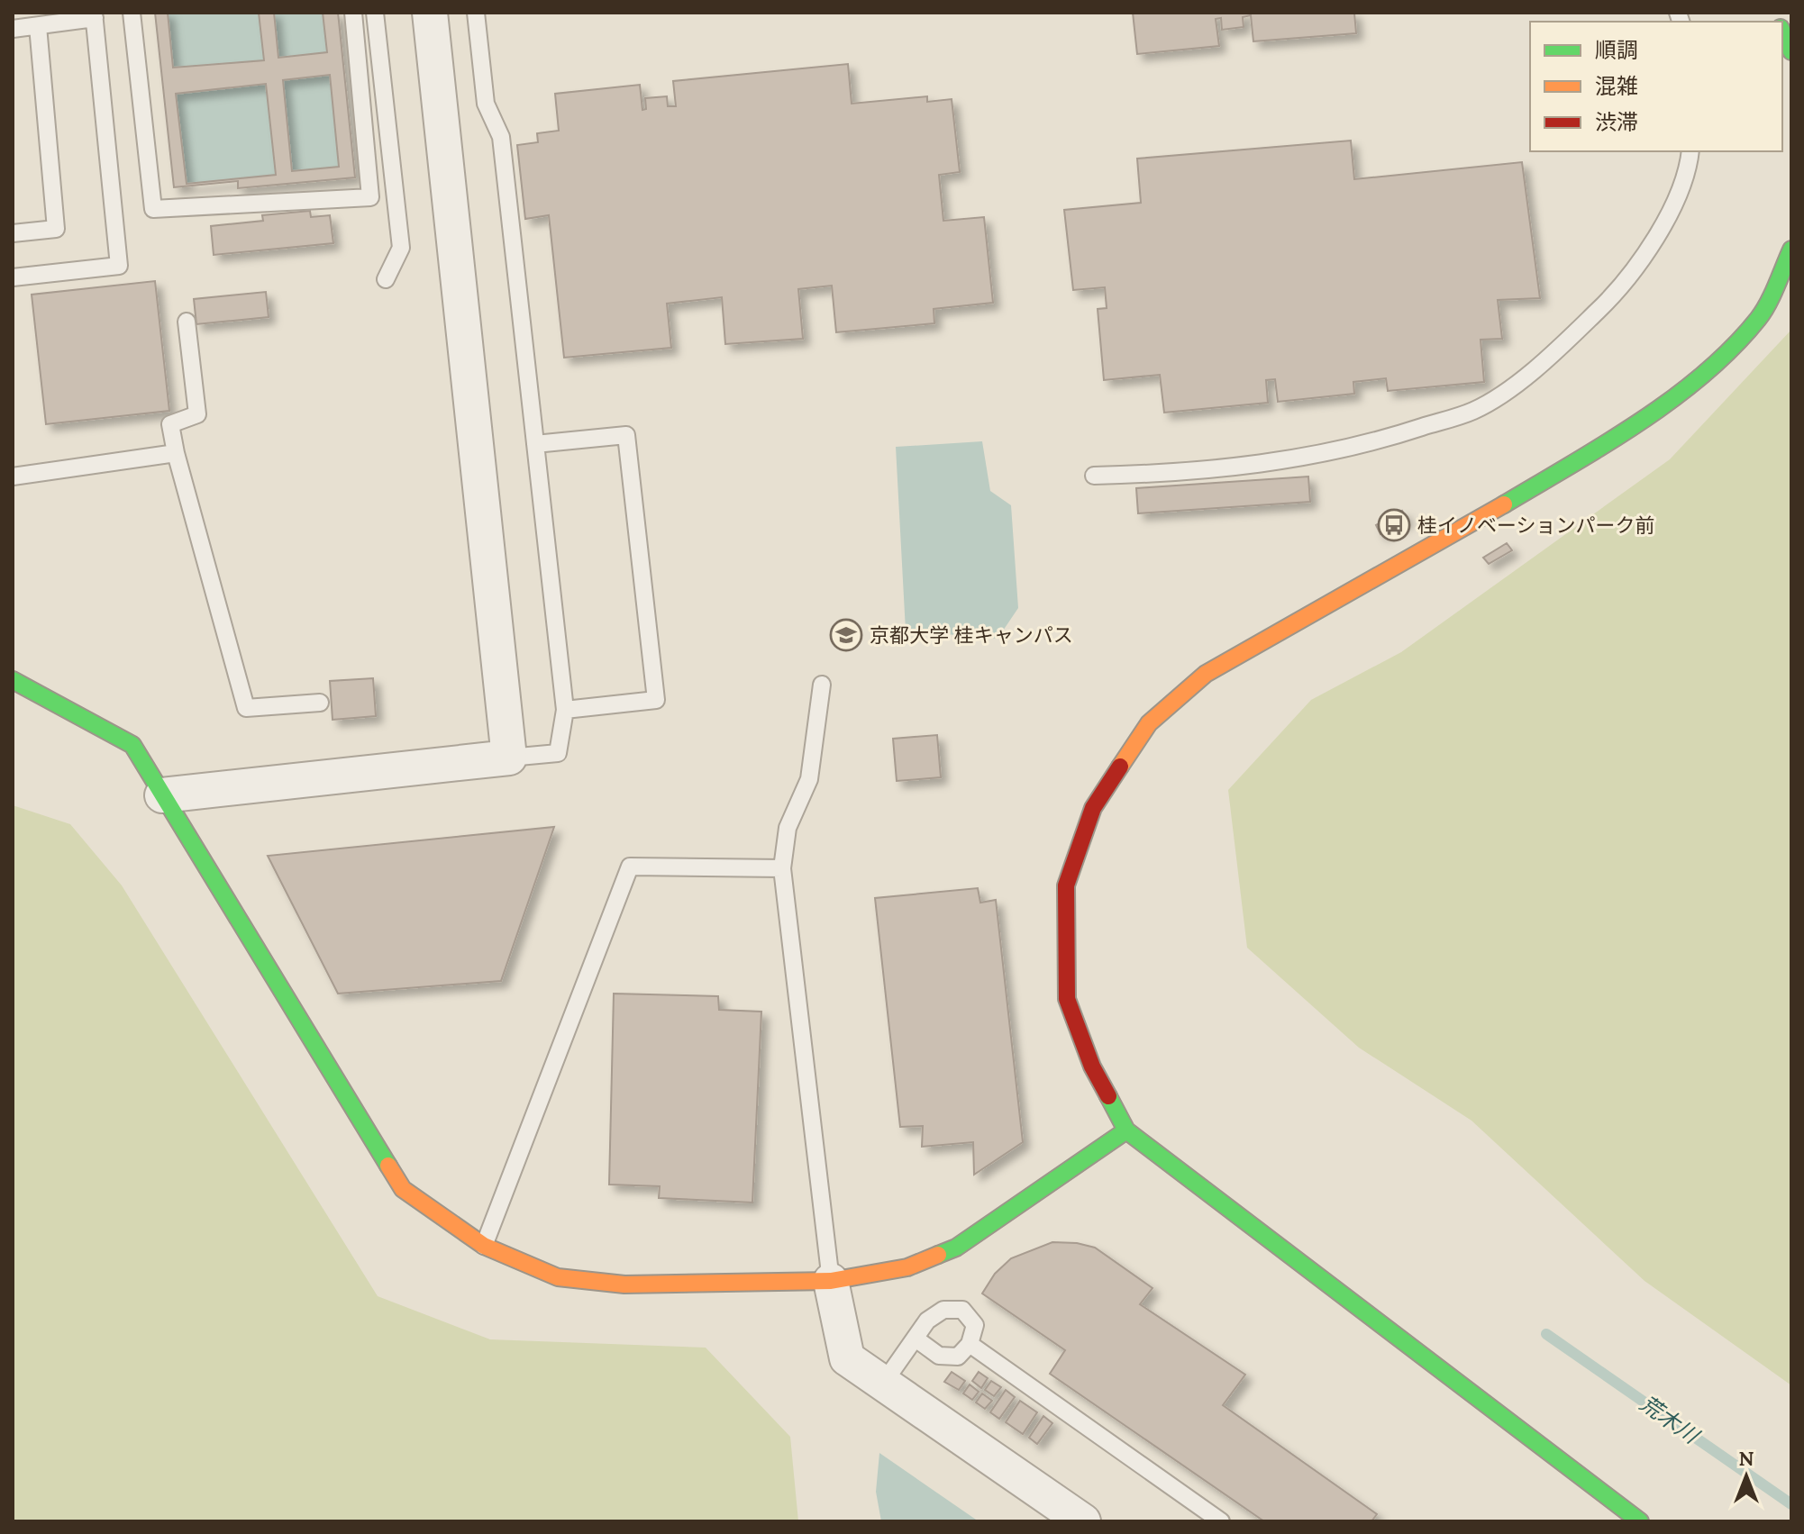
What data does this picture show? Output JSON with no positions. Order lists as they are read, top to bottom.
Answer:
{
  "water": ["荒木川"],
  "places": {
    "bus stop": ["桂イノベーションパーク前"],
    "school or university": ["京都大学 桂キャンパス"]
  },
  "legend": ["順調", "混雑", "渋滞"],
  "north": "top"
}
